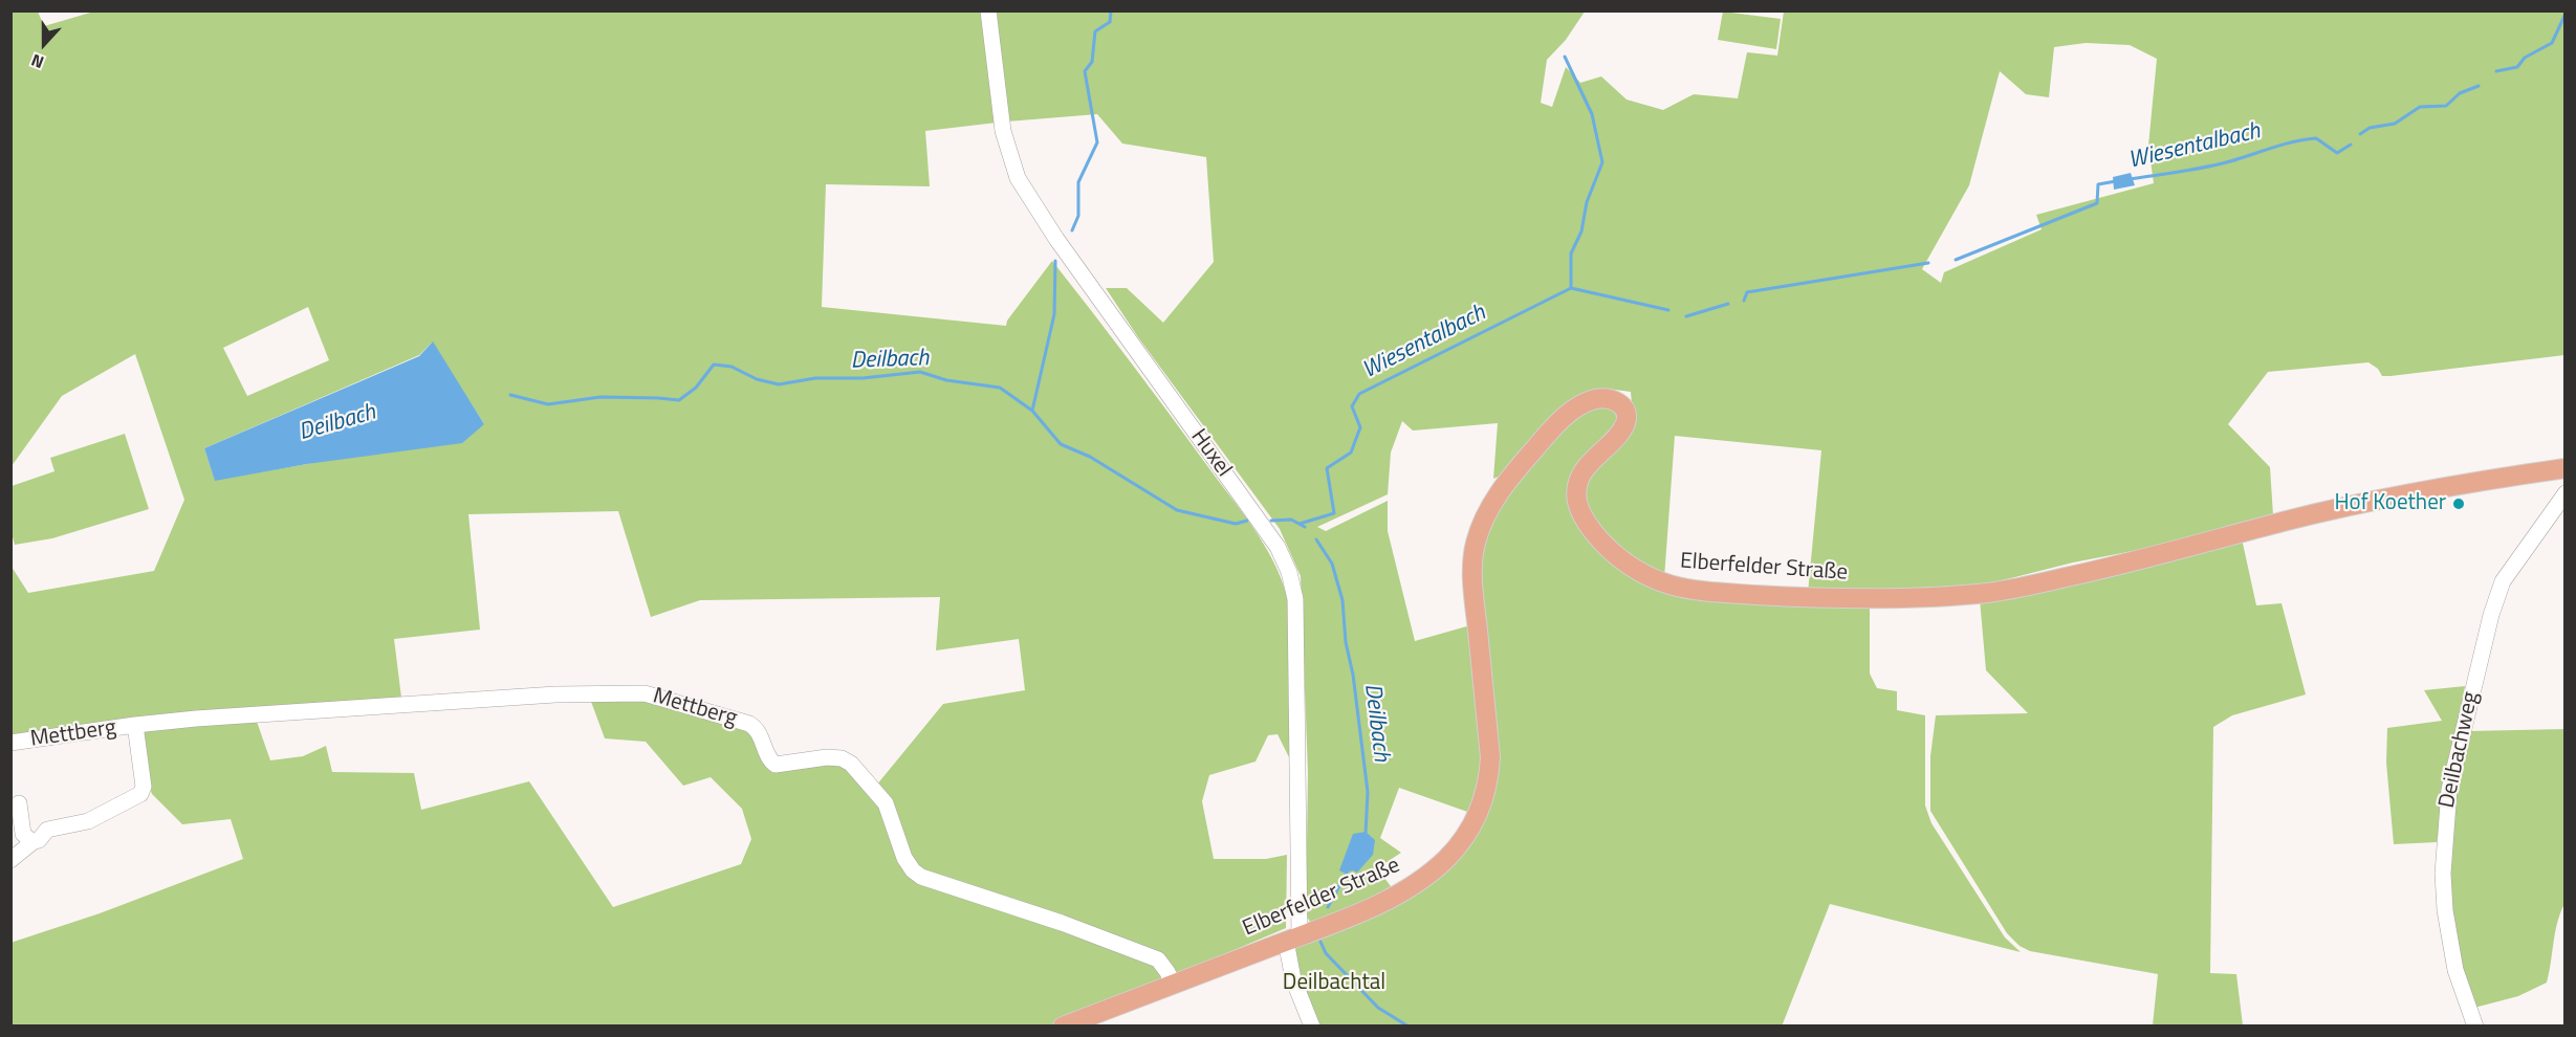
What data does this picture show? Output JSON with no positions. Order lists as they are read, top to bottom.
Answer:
{
  "streets": {
    "main road": ["Elberfelder Straße"],
    "street": ["Huxel", "Mettberg", "Deilbachweg"]
  },
  "crossings": [
    ["Huxel", "Elberfelder Straße"],
    ["Elberfelder Straße", "Mettberg"]
  ],
  "water": ["Wiesentalbach", "Deilbach"],
  "parks": ["Deilbachtal"],
  "places": ["Hof Koether"],
  "north": "bottom"
}
